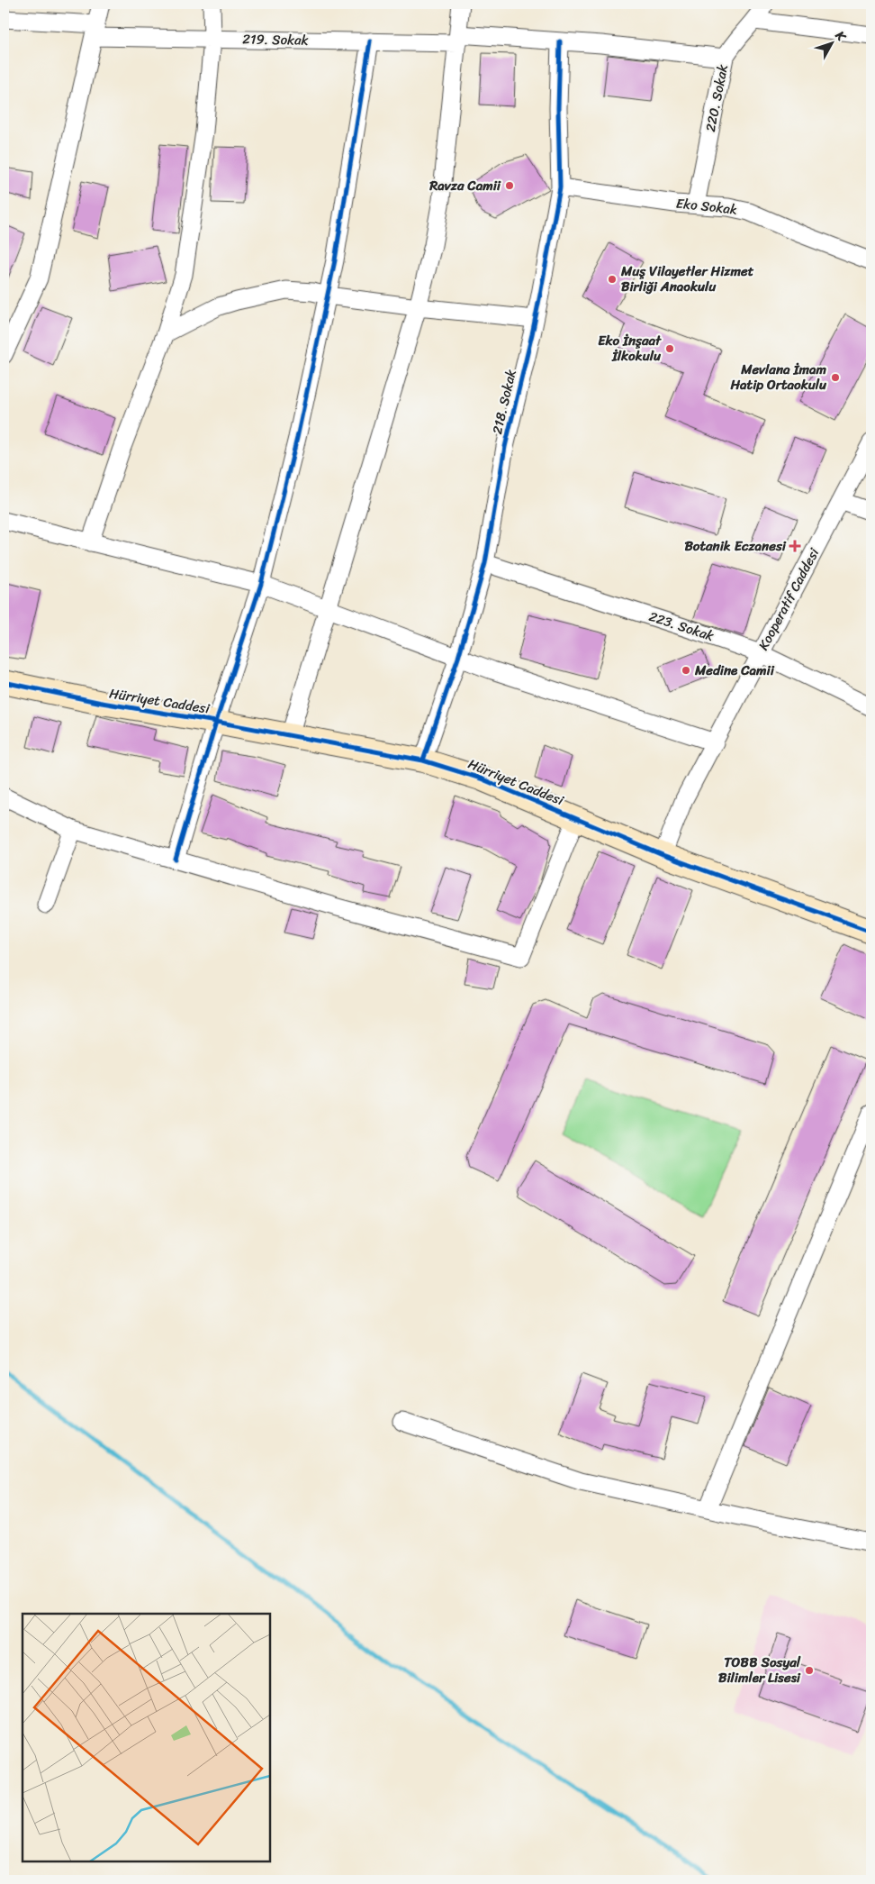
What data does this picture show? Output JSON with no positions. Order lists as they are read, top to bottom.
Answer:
{
  "streets": {
    "street": [
      "219. Sokak",
      "220. Sokak",
      "Eko Sokak",
      "218. Sokak",
      "Kooperatif Caddesi",
      "223. Sokak",
      "Hürriyet Caddesi"
    ]
  },
  "crossings": [
    ["219. Sokak", "220. Sokak"],
    ["219. Sokak", "218. Sokak"],
    ["220. Sokak", "Eko Sokak"],
    ["Eko Sokak", "218. Sokak"],
    ["218. Sokak", "223. Sokak"],
    ["218. Sokak", "Hürriyet Caddesi"],
    ["Kooperatif Caddesi", "223. Sokak"],
    ["Kooperatif Caddesi", "Hürriyet Caddesi"]
  ],
  "places": {
    "other": [
      "Ravza Camii",
      "Muş Vilayetler Hizmet Birliği Anaokulu",
      "Eko İnşaat İlkokulu",
      "Mevlana İmam Hatip Ortaokulu",
      "Medine Camii",
      "TOBB Sosyal Bilimler Lisesi"
    ],
    "health": ["Botanik Eczanesi"]
  },
  "north": "top right"
}
